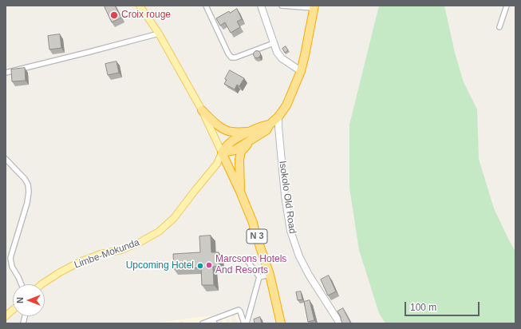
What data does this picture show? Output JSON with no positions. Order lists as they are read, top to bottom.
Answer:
{
  "streets": {
    "highway": ["N 3"],
    "main road": ["Limbe-Mokunda"],
    "street": ["Isokolo Old Road"]
  },
  "crossings": [
    ["N 3", "Limbe-Mokunda"]
  ],
  "places": ["Croix rouge", "Marcsons Hotels And Resorts", "Upcoming Hotel"],
  "scale_bar": "100 m",
  "north": "left"
}
